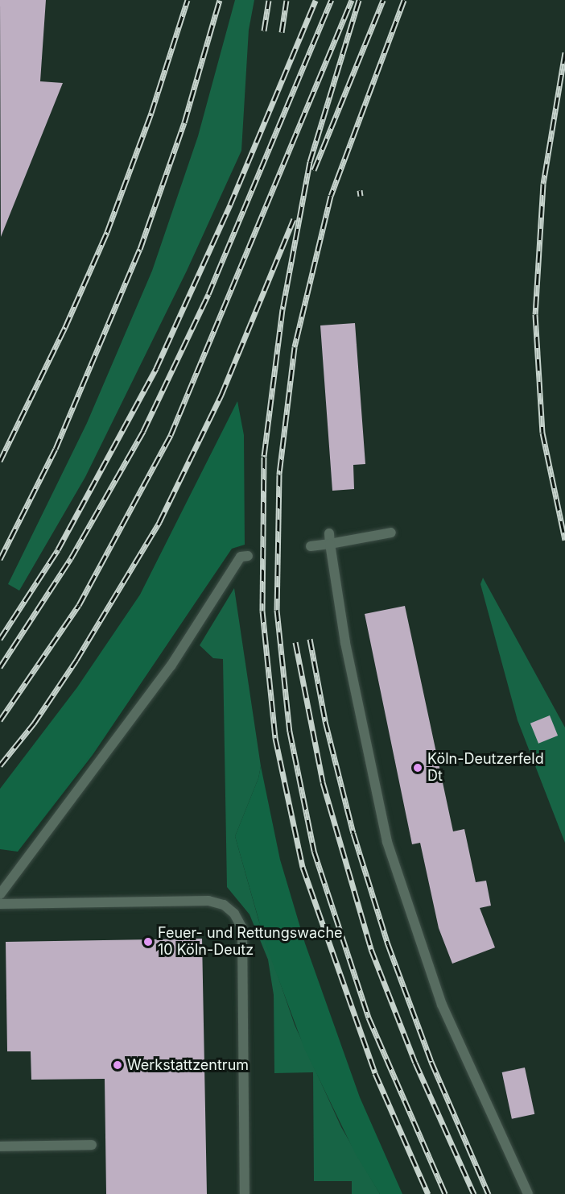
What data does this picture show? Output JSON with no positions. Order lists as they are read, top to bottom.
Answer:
{
  "places": ["Köln-Deutzerfeld Dt", "Feuer- und Rettungswache 10 Köln-Deutz", "Werkstattzentrum"]
}
